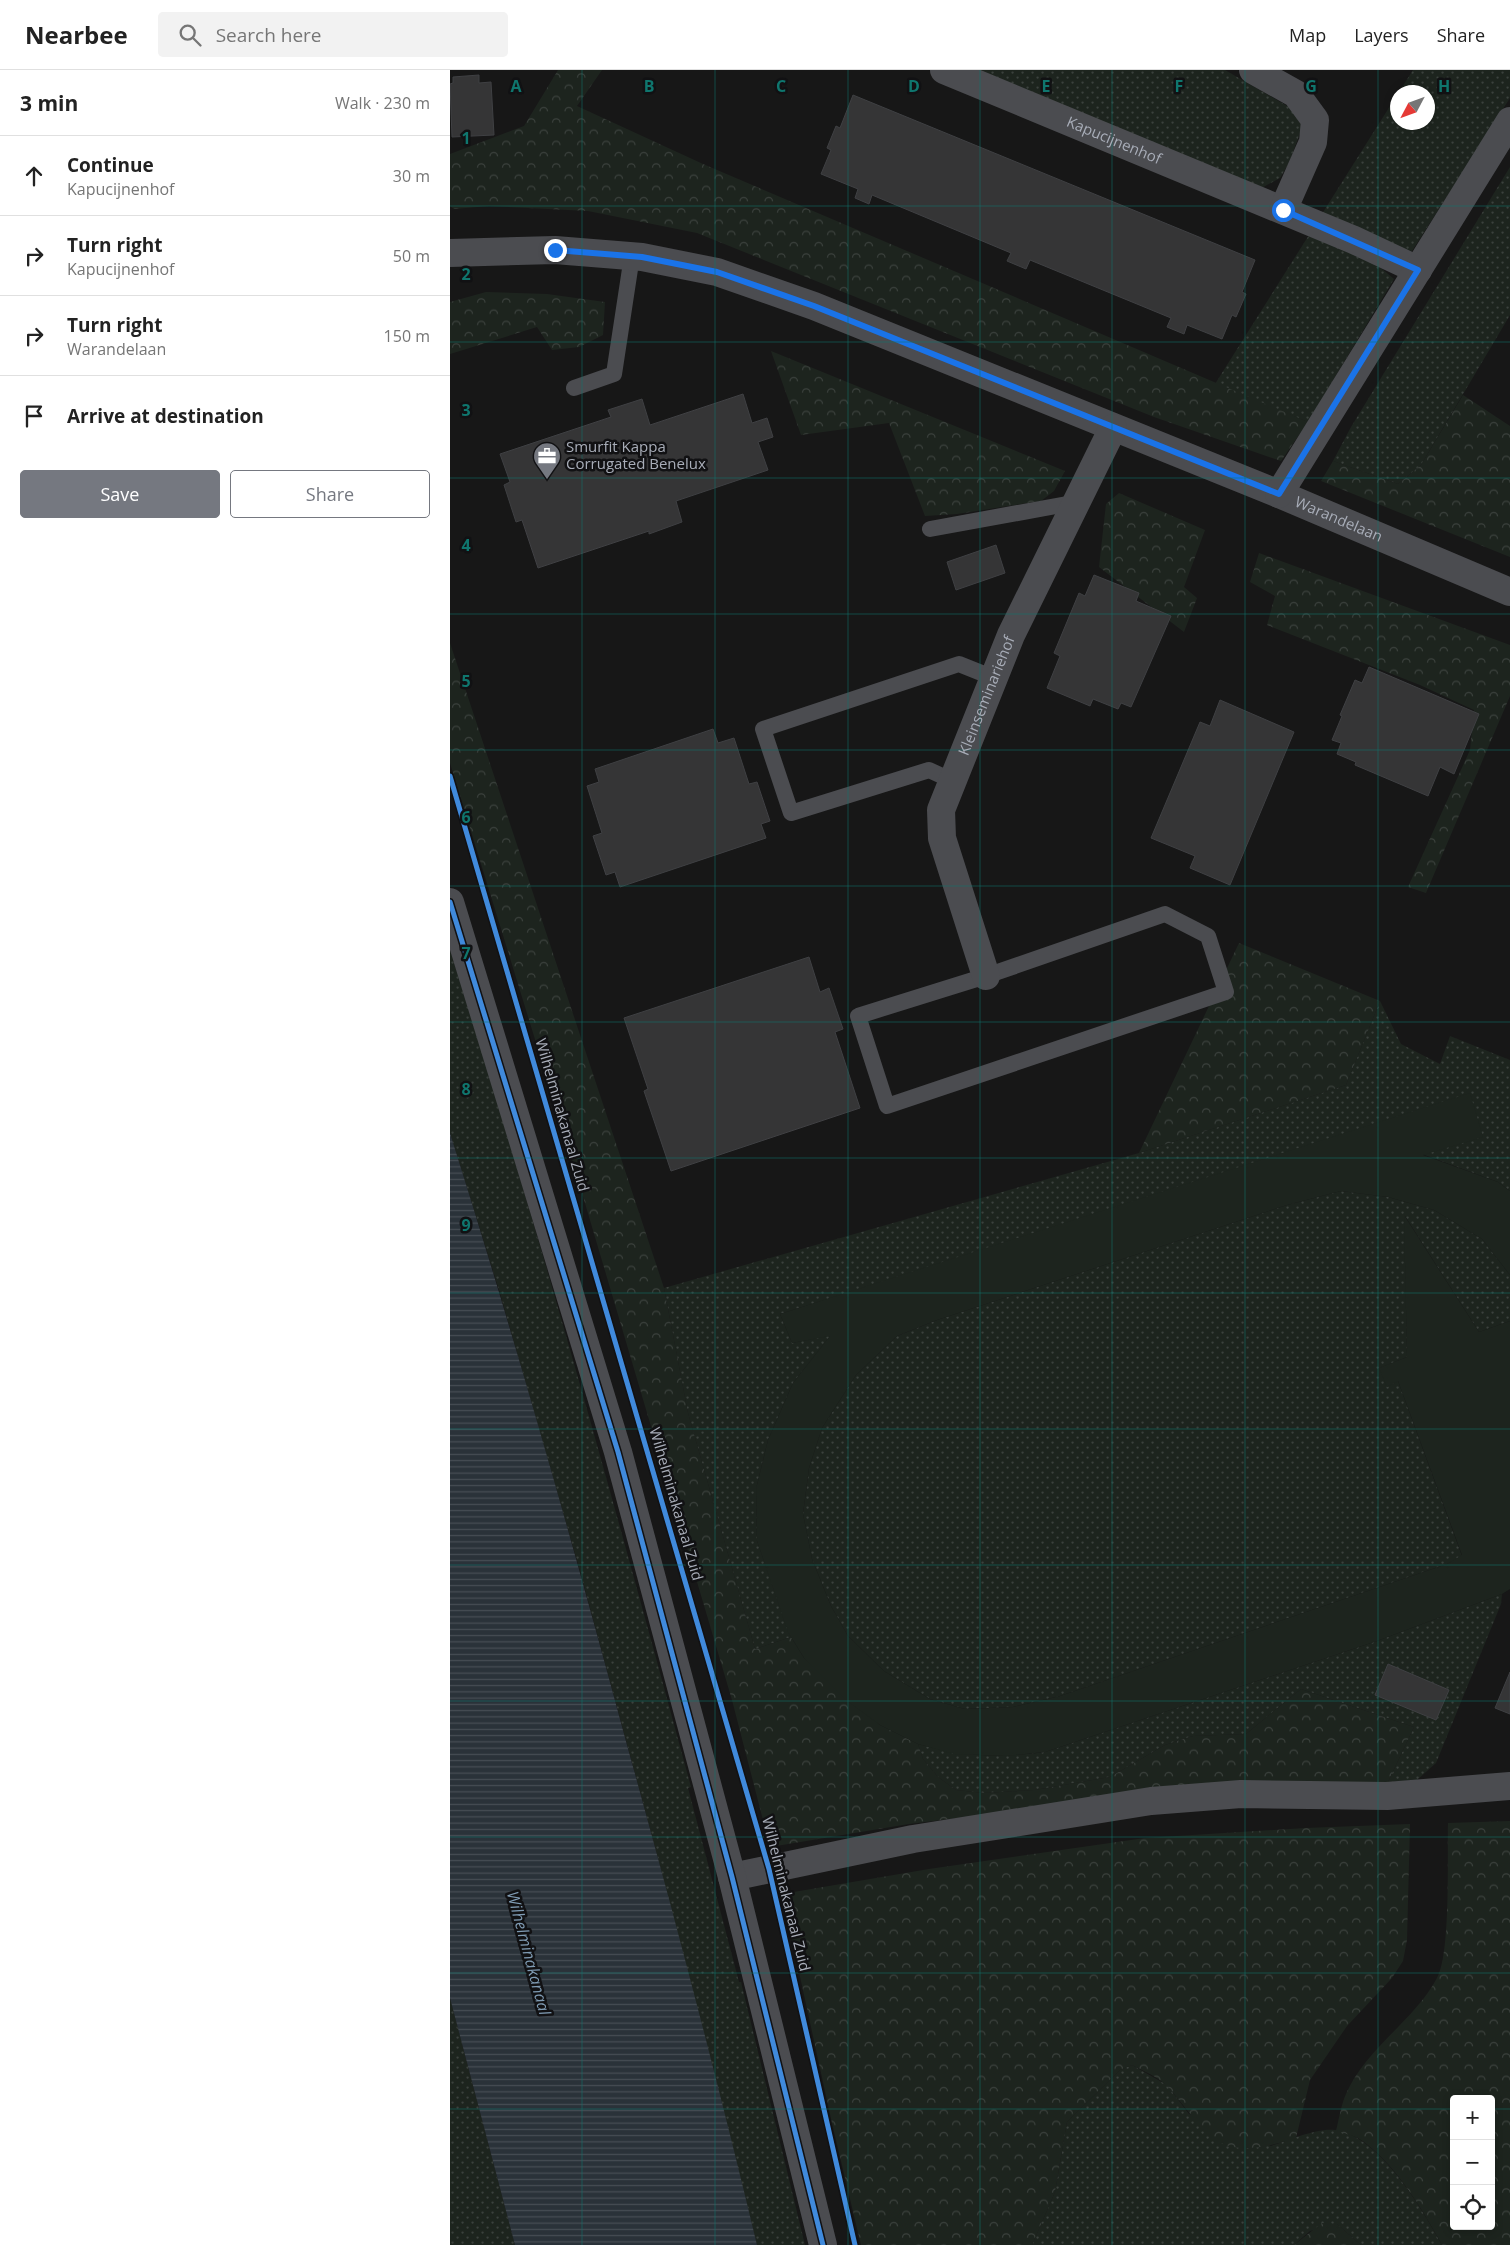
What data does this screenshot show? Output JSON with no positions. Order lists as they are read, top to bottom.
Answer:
{
  "streets": {
    "street": ["Kapucijnenhof", "Warandelaan", "Kleinseminariehof"],
    "cycle path": ["Wilhelminakanaal Zuid"]
  },
  "crossings": [
    ["Warandelaan", "Kleinseminariehof"]
  ],
  "water": ["Wilhelminakanaal"],
  "places": {
    "office": ["Smurfit Kappa Corrugated Benelux"]
  },
  "north": "bottom left",
  "page": {
    "header": "Nearbee",
    "search": "Search here",
    "nav": ["Map", "Layers", "Share"],
    "heading": ["3 min", "Walk · 230 m"],
    "list": [
      ["Continue", "Kapucijnenhof", "30 m"],
      ["Turn right", "Kapucijnenhof", "50 m"],
      ["Turn right", "Warandelaan", "150 m"],
      "Arrive at destination"
    ],
    "buttons": ["Save", "Share"],
    "map_buttons": ["+", "−"]
  },
  "grid": {
    "columns": [
      "A",
      "B",
      "C",
      "D",
      "E",
      "F",
      "G",
      "H"
    ],
    "rows": [
      "1",
      "2",
      "3",
      "4",
      "5",
      "6",
      "7",
      "8",
      "9"
    ]
  }
}
